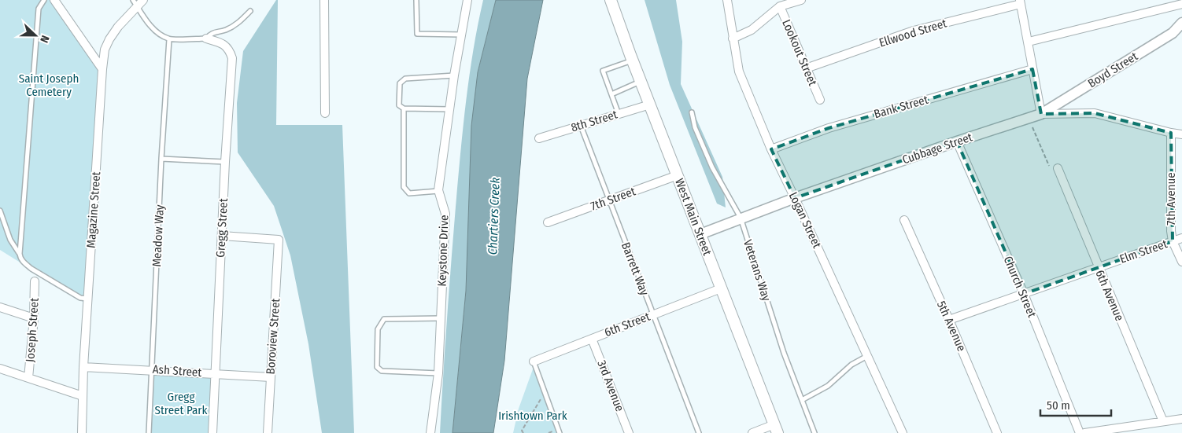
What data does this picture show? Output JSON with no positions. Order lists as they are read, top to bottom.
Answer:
{
  "streets": {
    "main road": ["West Main Street"],
    "street": [
      "Ellwood Street",
      "Lookout Street",
      "Boyd Street",
      "Bank Street",
      "8th Street",
      "Cubbage Street",
      "7th Street",
      "7th Avenue",
      "Magazine Street",
      "Logan Street",
      "Gregg Street",
      "Keystone Drive",
      "Elm Street",
      "Church Street",
      "6th Avenue",
      "6th Street",
      "5th Avenue",
      "Joseph Street",
      "Boroview Street",
      "Ash Street",
      "3rd Avenue"
    ],
    "lane": ["Meadow Way", "Barrett Way", "Veterans Way"]
  },
  "crossings": [
    ["Ellwood Street", "Lookout Street"],
    ["Boyd Street", "Cubbage Street"],
    ["Bank Street", "Logan Street"],
    ["8th Street", "West Main Street"],
    ["8th Street", "Barrett Way"],
    ["Cubbage Street", "7th Avenue"],
    ["Cubbage Street", "West Main Street"],
    ["Cubbage Street", "Logan Street"],
    ["Cubbage Street", "Veterans Way"],
    ["Cubbage Street", "Church Street"],
    ["7th Street", "West Main Street"],
    ["7th Street", "Barrett Way"],
    ["7th Avenue", "Elm Street"],
    ["Magazine Street", "Ash Street"],
    ["West Main Street", "6th Street"],
    ["Gregg Street", "Boroview Street"],
    ["Gregg Street", "Ash Street"],
    ["Meadow Way", "Ash Street"],
    ["Elm Street", "Church Street"],
    ["Elm Street", "6th Avenue"],
    ["Elm Street", "5th Avenue"],
    ["Barrett Way", "6th Street"],
    ["6th Street", "3rd Avenue"],
    ["Boroview Street", "Ash Street"]
  ],
  "water": ["Chartiers Creek"],
  "parks": ["Saint Joseph Cemetery", "Gregg Street Park", "Irishtown Park"],
  "scale_bar": "50 m",
  "north": "right"
}
